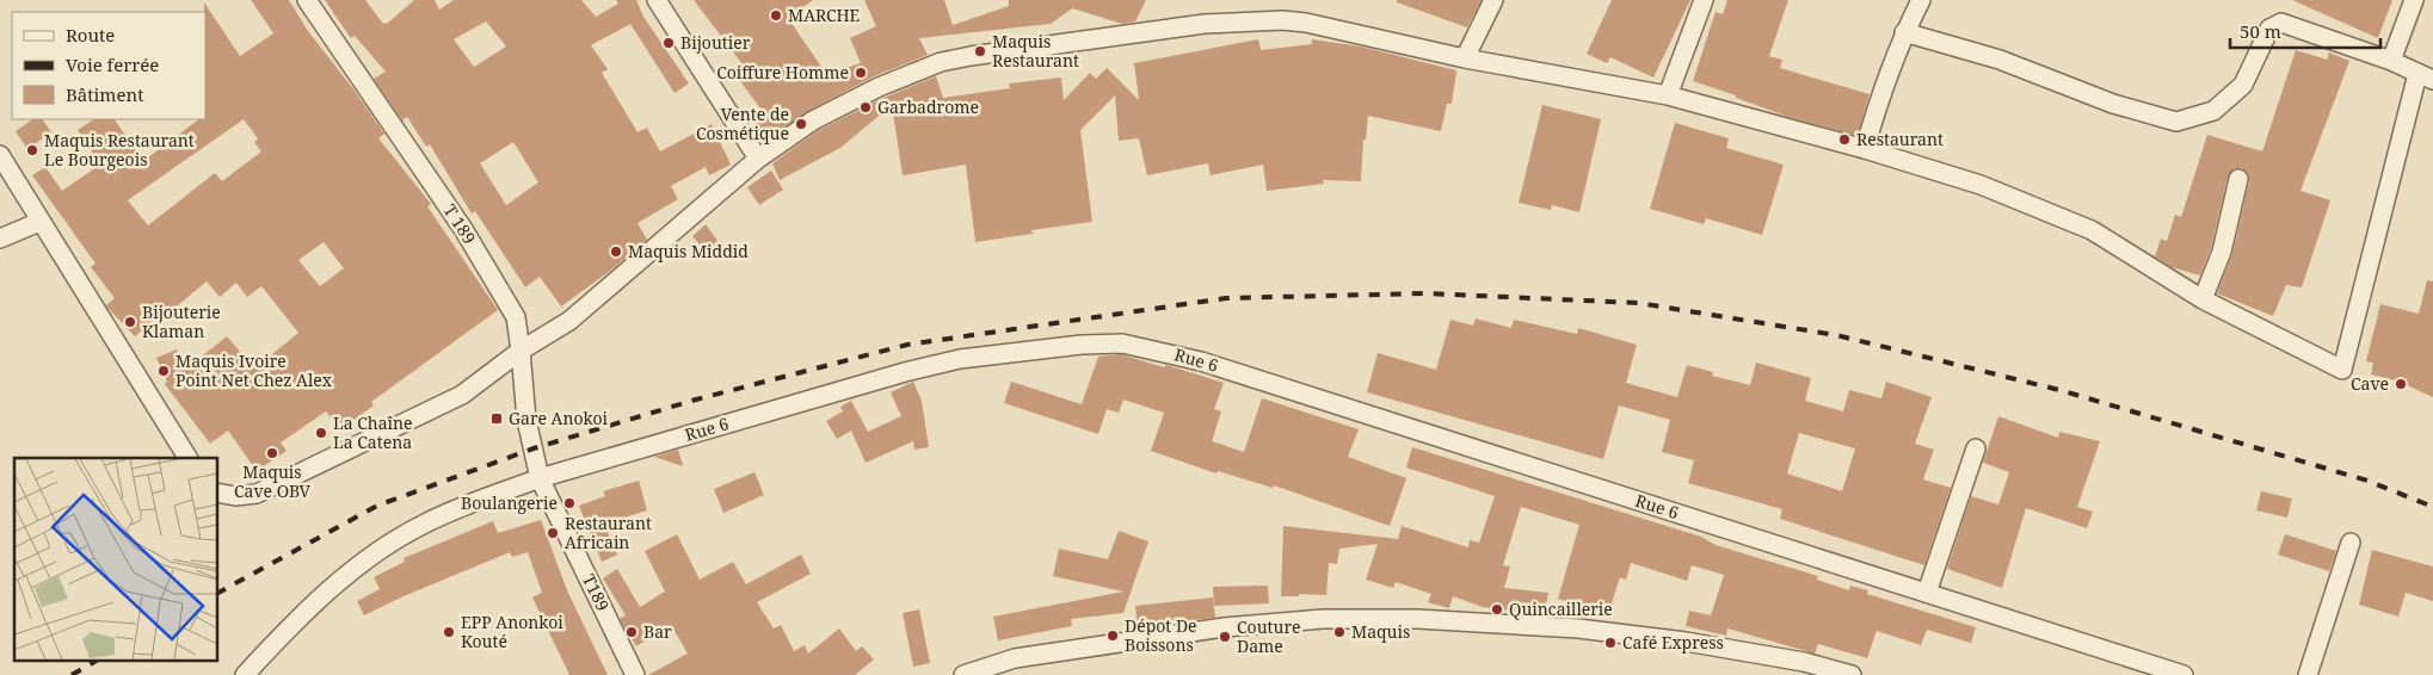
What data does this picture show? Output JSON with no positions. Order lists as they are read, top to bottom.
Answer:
{
  "streets": {
    "street": ["T 189", "Rue 6", "T189"]
  },
  "crossings": [
    ["T 189", "Rue 6"],
    ["T 189", "T189"],
    ["Rue 6", "T189"]
  ],
  "places": {
    "other": [
      "MARCHE",
      "Bijoutier",
      "Maquis Restaurant",
      "Coiffure Homme",
      "Garbadrome",
      "Vente de Cosmétique",
      "Restaurant",
      "Maquis Restaurant Le Bourgeois",
      "Maquis Middid",
      "Bijouterie Klaman",
      "Maquis Ivoire Point Net Chez Alex",
      "Cave",
      "La Chaîne La Catena",
      "Maquis Cave OBV",
      "Boulangerie",
      "Restaurant Africain",
      "Quincaillerie",
      "EPP Anonkoi Kouté",
      "Bar",
      "Maquis",
      "Dépot De Boissons",
      "Couture Dame",
      "Café Express"
    ],
    "transit": ["Gare Anokoi"]
  },
  "legend": ["Route", "Voie ferrée", "Bâtiment"],
  "scale_bar": "50 m"
}
